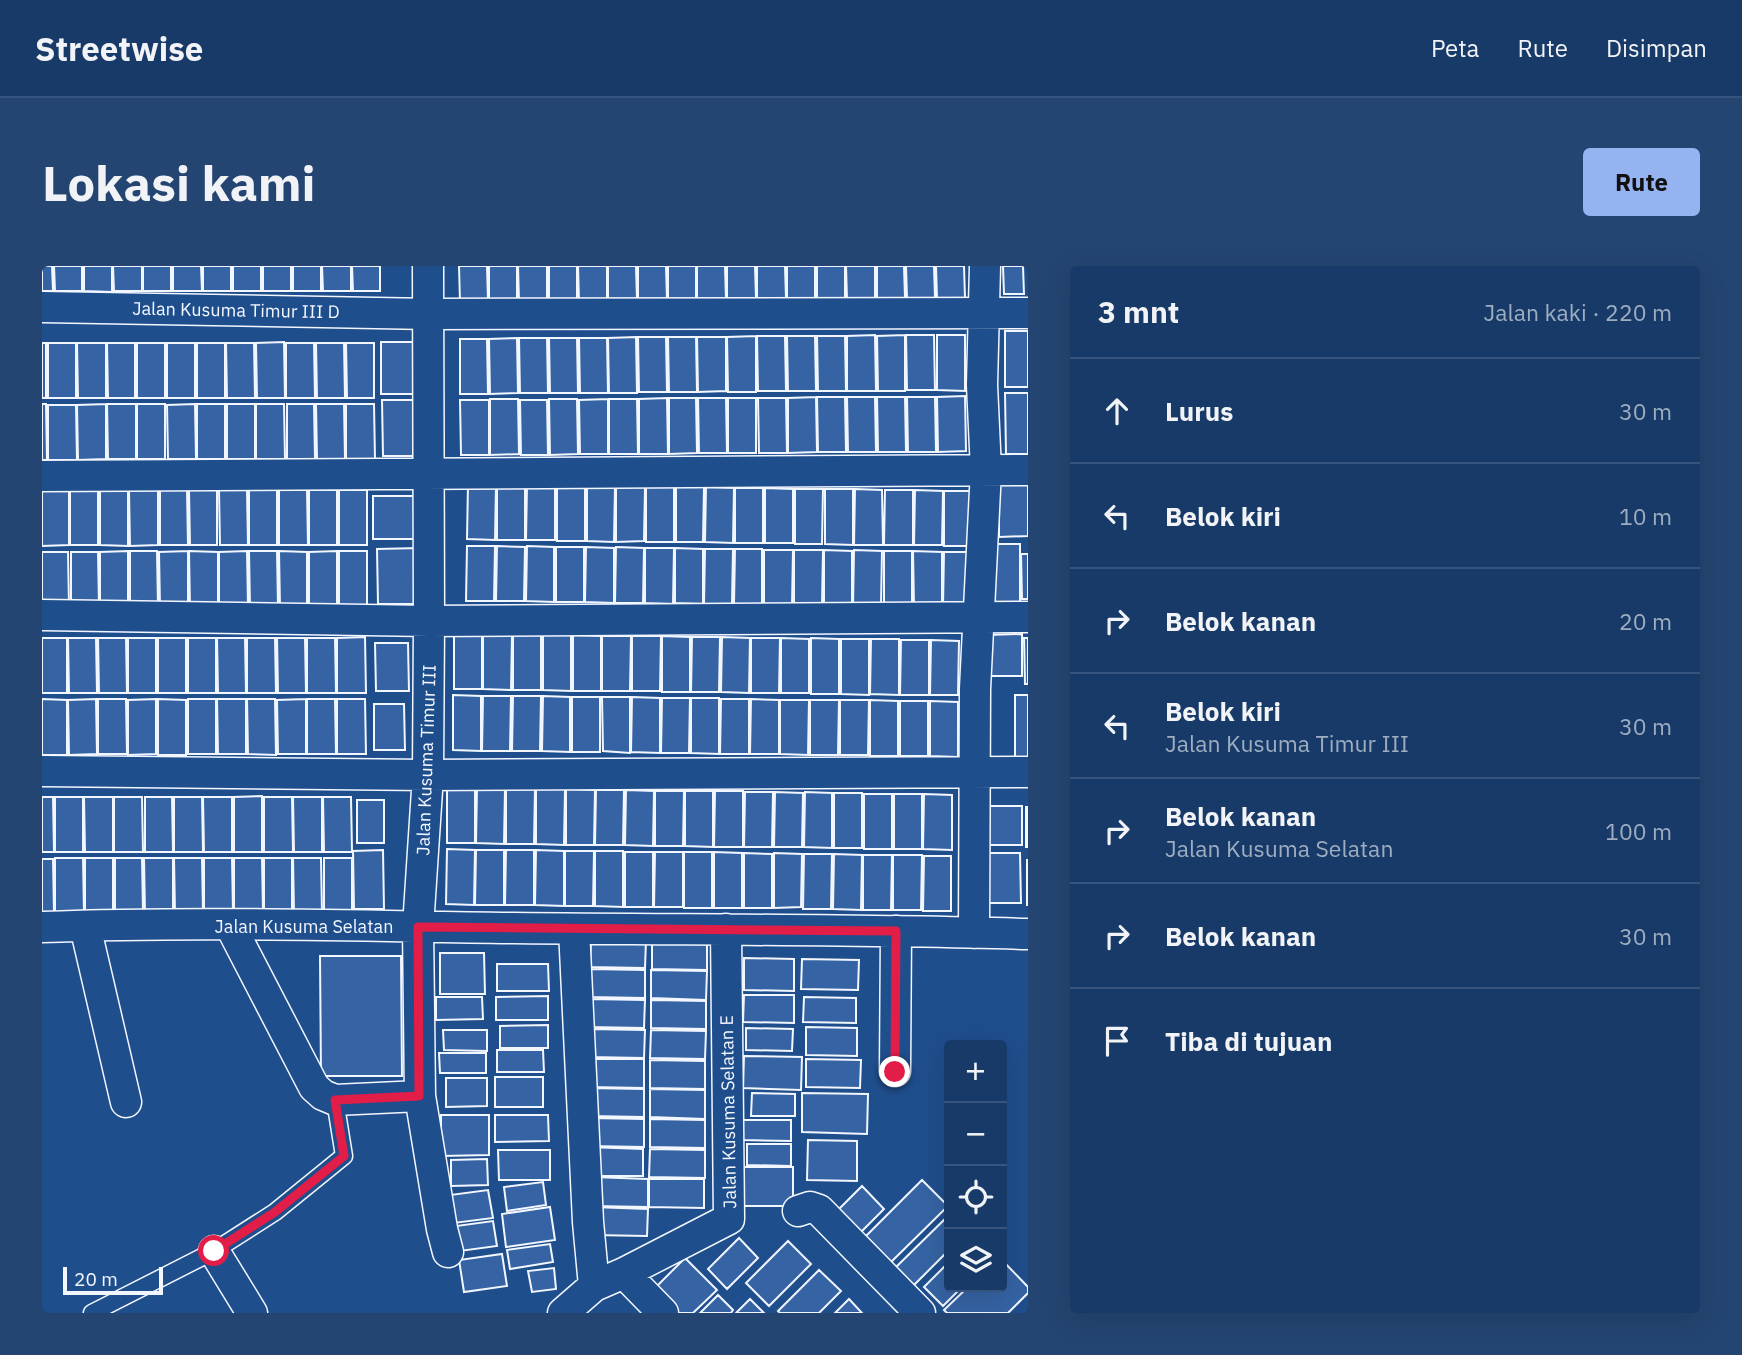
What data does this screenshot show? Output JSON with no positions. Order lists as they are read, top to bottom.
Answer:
{
  "streets": {
    "street": [
      "Jalan Kusuma Timur III D",
      "Jalan Kusuma Timur III",
      "Jalan Kusuma Selatan",
      "Jalan Kusuma Selatan E"
    ]
  },
  "crossings": [
    ["Jalan Kusuma Timur III D", "Jalan Kusuma Timur III"],
    ["Jalan Kusuma Timur III", "Jalan Kusuma Selatan"],
    ["Jalan Kusuma Selatan", "Jalan Kusuma Selatan E"]
  ],
  "scale_bar": "20 m",
  "page": {
    "header": "Streetwise",
    "nav": ["Peta", "Rute", "Disimpan"],
    "buttons": "Rute",
    "title": "Lokasi kami",
    "heading": ["3 mnt", "Jalan kaki · 220 m"],
    "list": [
      ["Lurus", "30 m"],
      ["Belok kiri", "10 m"],
      ["Belok kanan", "20 m"],
      ["Belok kiri", "Jalan Kusuma Timur III", "30 m"],
      ["Belok kanan", "Jalan Kusuma Selatan", "100 m"],
      ["Belok kanan", "30 m"],
      "Tiba di tujuan"
    ],
    "map_buttons": ["+", "−"],
    "scale": "20 m"
  }
}
